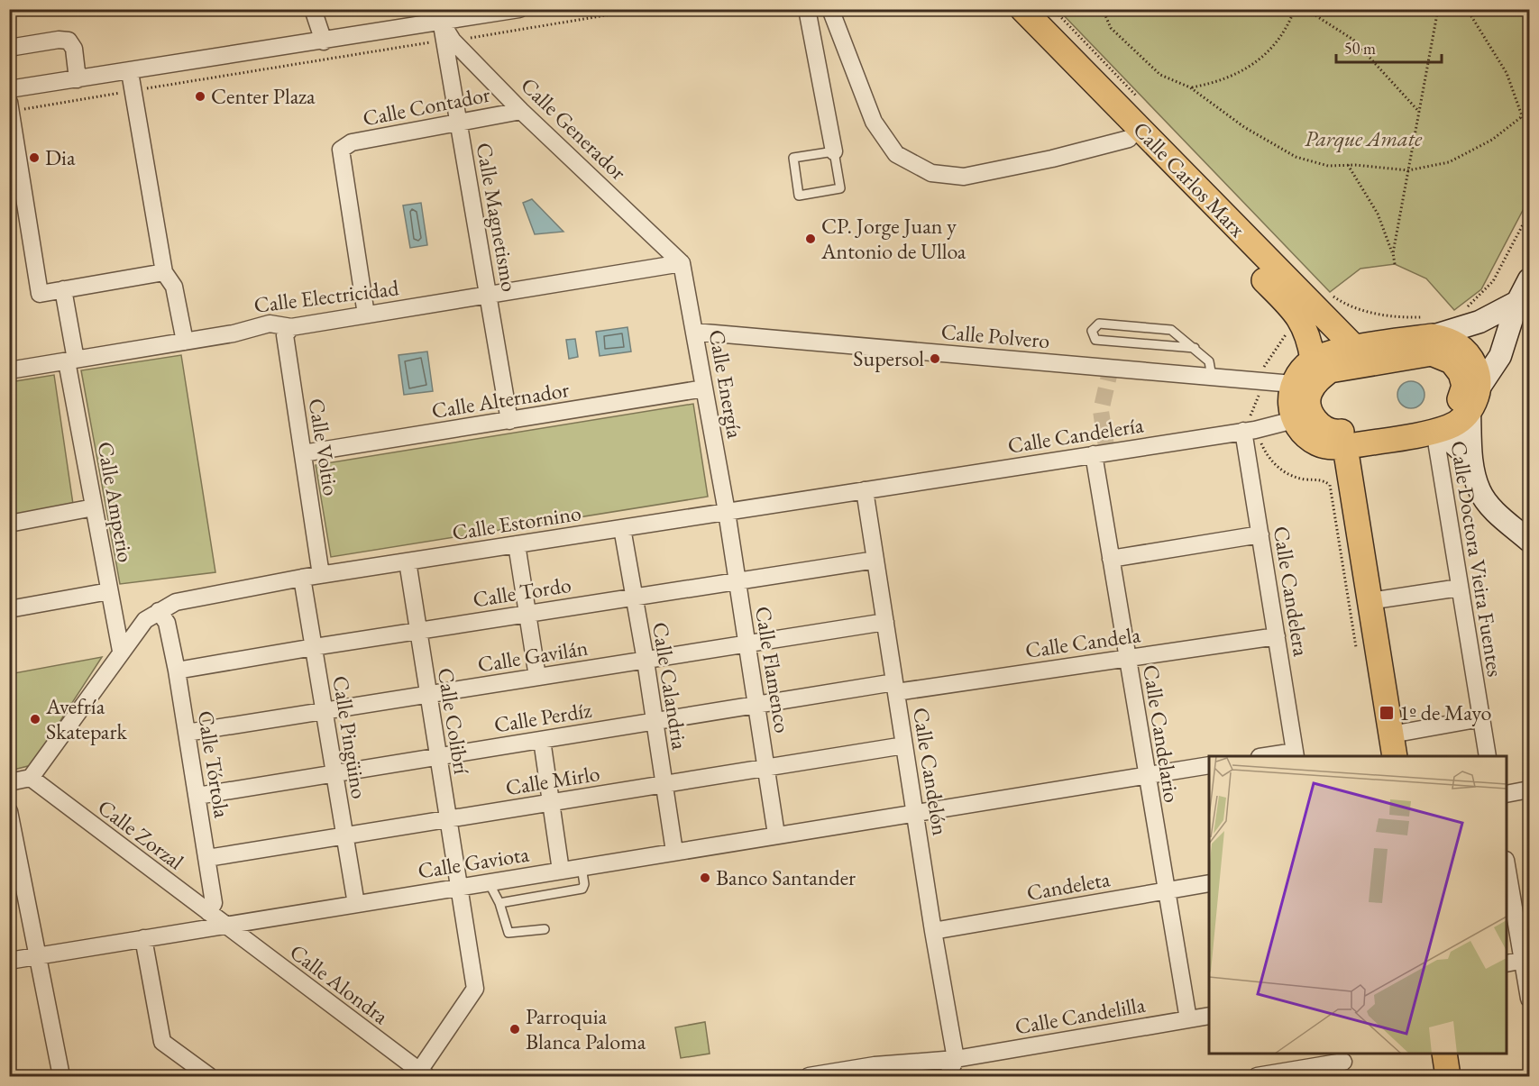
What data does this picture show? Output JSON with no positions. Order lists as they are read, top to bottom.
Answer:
{
  "streets": {
    "main road": ["Calle Carlos Marx"],
    "street": [
      "Calle Contador",
      "Calle Generador",
      "Calle Magnetismo",
      "Calle Electricidad",
      "Calle Polvero",
      "Calle Energía",
      "Calle Alternador",
      "Calle Candelería",
      "Calle Voltio",
      "Calle Amperio",
      "Calle Estornino",
      "Calle Doctora Vieira Fuentes",
      "Calle Candelera",
      "Calle Tordo",
      "Calle Candela",
      "Calle Gavilán",
      "Calle Flamenco",
      "Calle Calandria",
      "Calle Perdíz",
      "Calle Colibrí",
      "Calle Candelario",
      "Calle Pingüino",
      "Calle Tórtola",
      "Calle Candelón",
      "Calle Mirlo",
      "Calle Zorzal",
      "Calle Gaviota",
      "Candeleta",
      "Calle Alondra",
      "Calle Candelilla"
    ]
  },
  "crossings": [
    ["Calle Contador", "Calle Generador"],
    ["Calle Contador", "Calle Magnetismo"],
    ["Calle Contador", "Calle Electricidad"],
    ["Calle Generador", "Calle Magnetismo"],
    ["Calle Generador", "Calle Electricidad"],
    ["Calle Generador", "Calle Energía"],
    ["Calle Magnetismo", "Calle Electricidad"],
    ["Calle Magnetismo", "Calle Alternador"],
    ["Calle Electricidad", "Calle Energía"],
    ["Calle Electricidad", "Calle Voltio"],
    ["Calle Electricidad", "Calle Amperio"],
    ["Calle Polvero", "Calle Energía"],
    ["Calle Energía", "Calle Alternador"],
    ["Calle Energía", "Calle Estornino"],
    ["Calle Energía", "Calle Flamenco"],
    ["Calle Alternador", "Calle Voltio"],
    ["Calle Candelería", "Calle Estornino"],
    ["Calle Candelería", "Calle Candelera"],
    ["Calle Candelería", "Calle Candelario"],
    ["Calle Candelería", "Calle Candelón"],
    ["Calle Voltio", "Calle Estornino"],
    ["Calle Estornino", "Calle Flamenco"],
    ["Calle Estornino", "Calle Calandria"],
    ["Calle Estornino", "Calle Colibrí"],
    ["Calle Estornino", "Calle Pingüino"],
    ["Calle Estornino", "Calle Tórtola"],
    ["Calle Estornino", "Calle Candelón"],
    ["Calle Candelera", "Calle Candela"],
    ["Calle Tordo", "Calle Flamenco"],
    ["Calle Tordo", "Calle Calandria"],
    ["Calle Tordo", "Calle Colibrí"],
    ["Calle Tordo", "Calle Pingüino"],
    ["Calle Tordo", "Calle Tórtola"],
    ["Calle Tordo", "Calle Candelón"],
    ["Calle Candela", "Calle Perdíz"],
    ["Calle Candela", "Calle Candelario"],
    ["Calle Candela", "Calle Candelón"],
    ["Calle Gavilán", "Calle Flamenco"],
    ["Calle Gavilán", "Calle Calandria"],
    ["Calle Gavilán", "Calle Colibrí"],
    ["Calle Gavilán", "Calle Pingüino"],
    ["Calle Gavilán", "Calle Tórtola"],
    ["Calle Gavilán", "Calle Candelón"],
    ["Calle Flamenco", "Calle Perdíz"],
    ["Calle Flamenco", "Calle Mirlo"],
    ["Calle Flamenco", "Calle Gaviota"],
    ["Calle Calandria", "Calle Perdíz"],
    ["Calle Calandria", "Calle Mirlo"],
    ["Calle Calandria", "Calle Gaviota"],
    ["Calle Perdíz", "Calle Colibrí"],
    ["Calle Perdíz", "Calle Pingüino"],
    ["Calle Perdíz", "Calle Tórtola"],
    ["Calle Perdíz", "Calle Candelón"],
    ["Calle Colibrí", "Calle Mirlo"],
    ["Calle Colibrí", "Calle Gaviota"],
    ["Calle Colibrí", "Calle Alondra"],
    ["Calle Candelario", "Calle Gaviota"],
    ["Calle Candelario", "Candeleta"],
    ["Calle Candelario", "Calle Candelilla"],
    ["Calle Pingüino", "Calle Mirlo"],
    ["Calle Pingüino", "Calle Gaviota"],
    ["Calle Tórtola", "Calle Mirlo"],
    ["Calle Tórtola", "Calle Zorzal"],
    ["Calle Candelón", "Calle Mirlo"],
    ["Calle Candelón", "Calle Gaviota"],
    ["Calle Candelón", "Candeleta"],
    ["Calle Candelón", "Calle Candelilla"],
    ["Calle Zorzal", "Calle Gaviota"],
    ["Calle Zorzal", "Calle Alondra"],
    ["Calle Gaviota", "Calle Alondra"]
  ],
  "parks": ["Parque Amate"],
  "places": {
    "other": [
      "Center Plaza",
      "Dia",
      "CP. Jorge Juan y Antonio de Ulloa",
      "Supersol",
      "Avefría Skatepark",
      "Banco Santander",
      "Parroquia Blanca Paloma"
    ],
    "transit": ["1º de Mayo"]
  },
  "scale_bar": "50 m"
}
